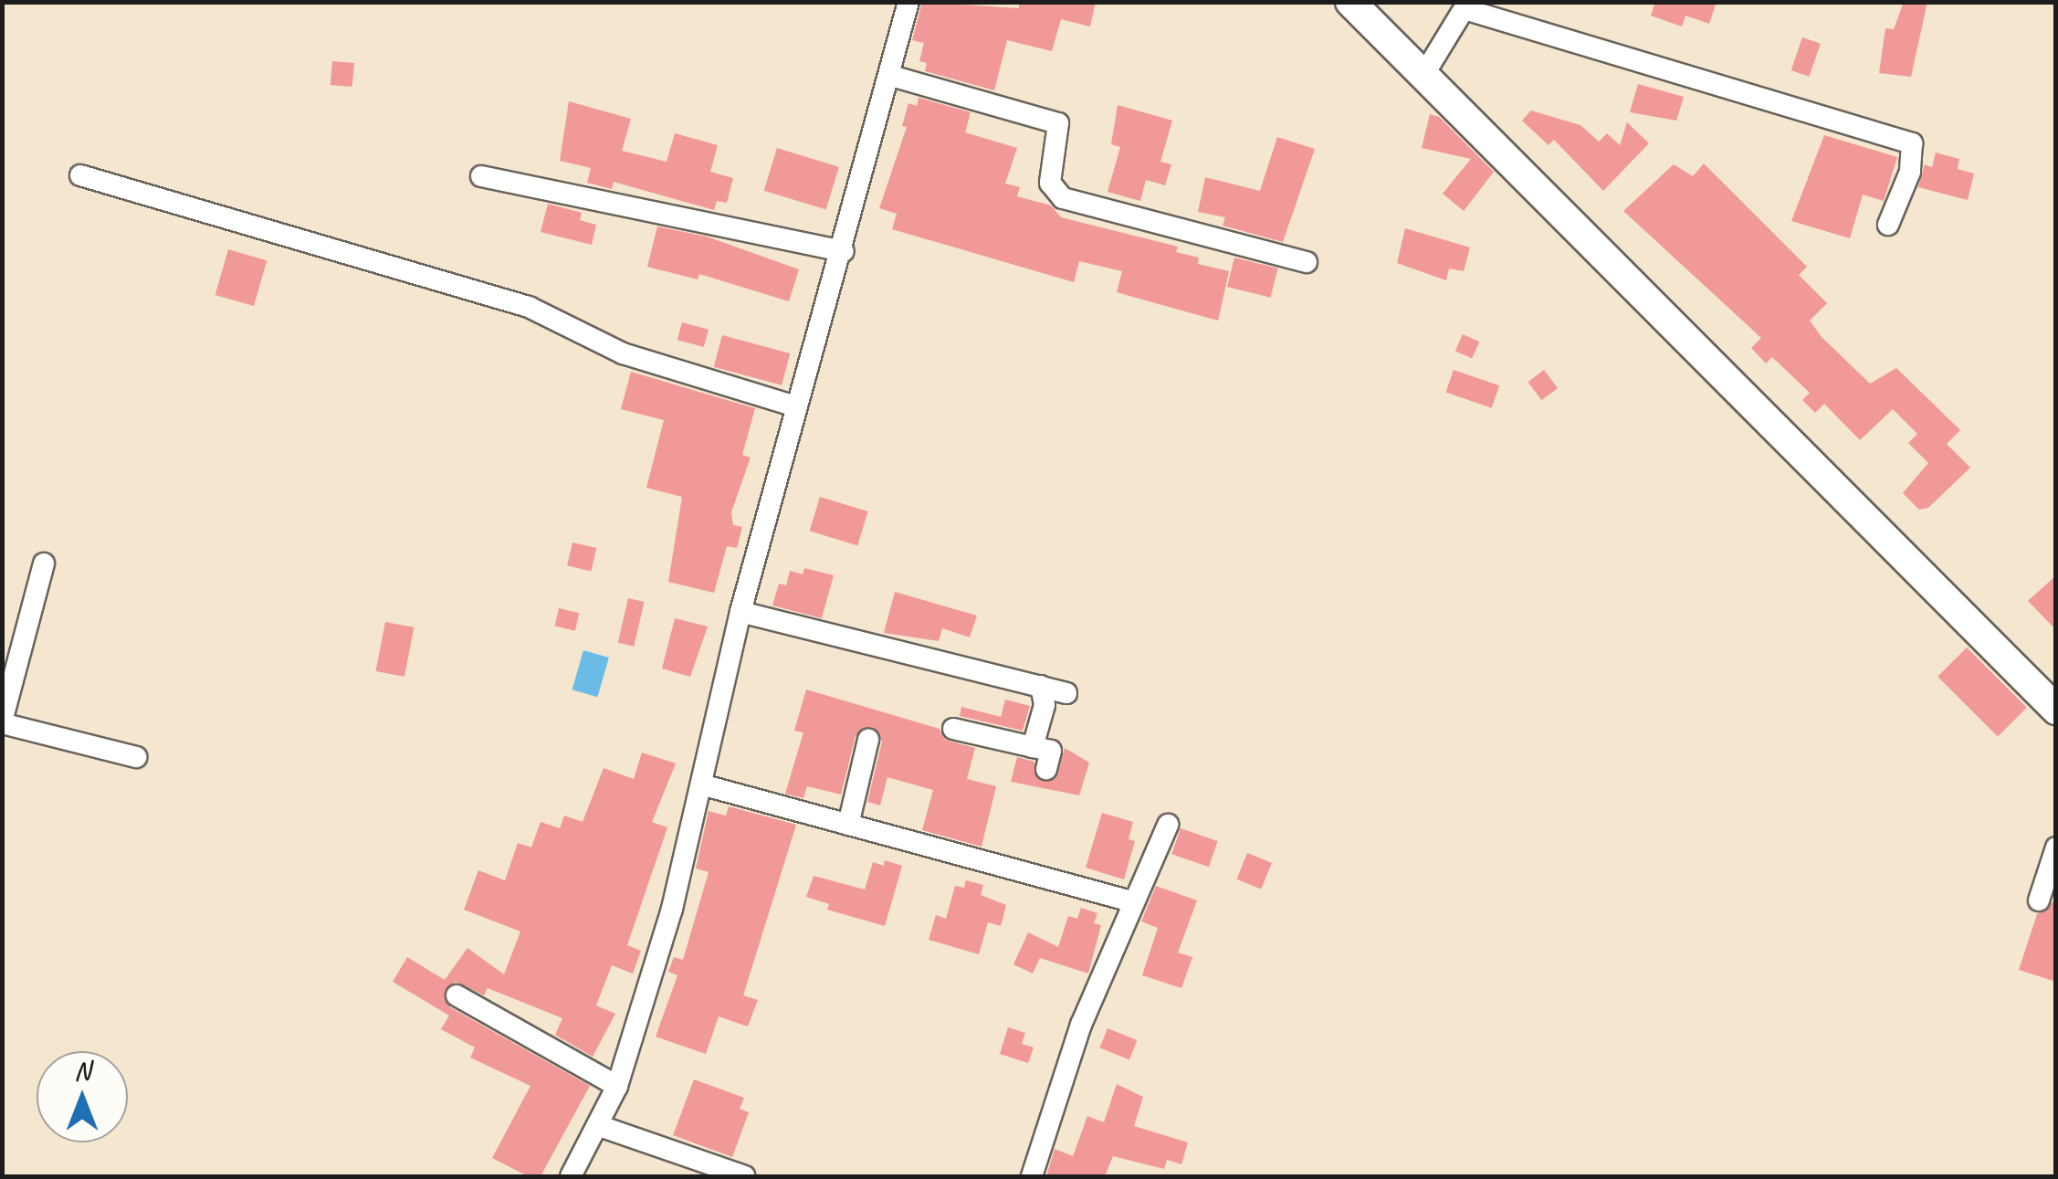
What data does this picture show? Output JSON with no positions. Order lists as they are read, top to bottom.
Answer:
{
  "north": "top"
}
